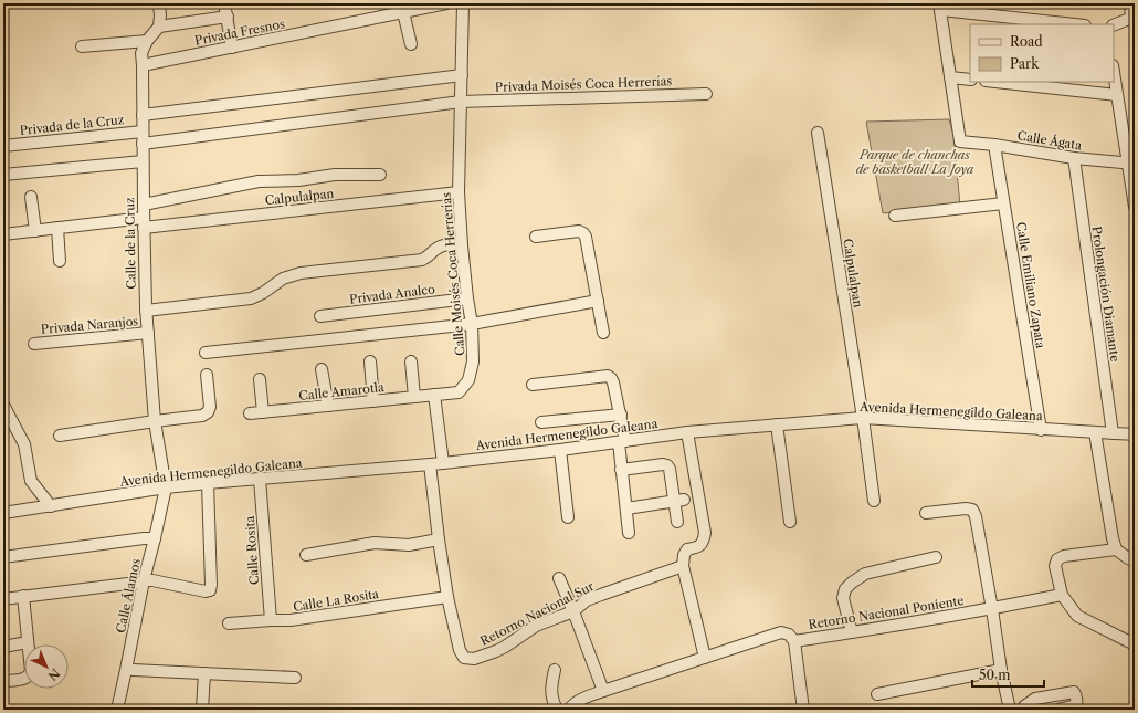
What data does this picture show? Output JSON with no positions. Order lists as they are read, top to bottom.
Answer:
{
  "streets": {
    "street": [
      "Privada Fresnos",
      "Privada Moisés Coca Herrerías",
      "Privada de la Cruz",
      "Calle Ágata",
      "Calpulalpan",
      "Calle de la Cruz",
      "Calle Moisés Coca Herrerías",
      "Calle Emiliano Zapata",
      "Privada Analco",
      "Prolongación Diamante",
      "Privada Naranjos",
      "Calle Amarotla",
      "Avenida Hermenegildo Galeana",
      "Calle Rosita",
      "Calle Álamos",
      "Calle La Rosita",
      "Retorno Nacional Poniente",
      "Retorno Nacional Sur"
    ]
  },
  "crossings": [
    ["Privada Fresnos", "Calle de la Cruz"],
    ["Privada Moisés Coca Herrerías", "Calle de la Cruz"],
    ["Privada Moisés Coca Herrerías", "Calle Moisés Coca Herrerías"],
    ["Privada de la Cruz", "Calle de la Cruz"],
    ["Calle Ágata", "Calle Emiliano Zapata"],
    ["Calle Ágata", "Prolongación Diamante"],
    ["Calpulalpan", "Calle de la Cruz"],
    ["Calpulalpan", "Calle Moisés Coca Herrerías"],
    ["Calpulalpan", "Avenida Hermenegildo Galeana"],
    ["Calle de la Cruz", "Privada Naranjos"],
    ["Calle de la Cruz", "Avenida Hermenegildo Galeana"],
    ["Calle de la Cruz", "Calle Álamos"],
    ["Calle Moisés Coca Herrerías", "Privada Analco"],
    ["Calle Moisés Coca Herrerías", "Calle Amarotla"],
    ["Calle Emiliano Zapata", "Avenida Hermenegildo Galeana"],
    ["Prolongación Diamante", "Avenida Hermenegildo Galeana"],
    ["Avenida Hermenegildo Galeana", "Calle Rosita"],
    ["Avenida Hermenegildo Galeana", "Calle Álamos"],
    ["Avenida Hermenegildo Galeana", "Retorno Nacional Sur"],
    ["Calle Rosita", "Calle La Rosita"],
    ["Calle La Rosita", "Retorno Nacional Sur"]
  ],
  "parks": ["Parque de chanchas de basketball La Joya"],
  "legend": ["Road", "Park"],
  "scale_bar": "50 m",
  "north": "bottom right"
}
